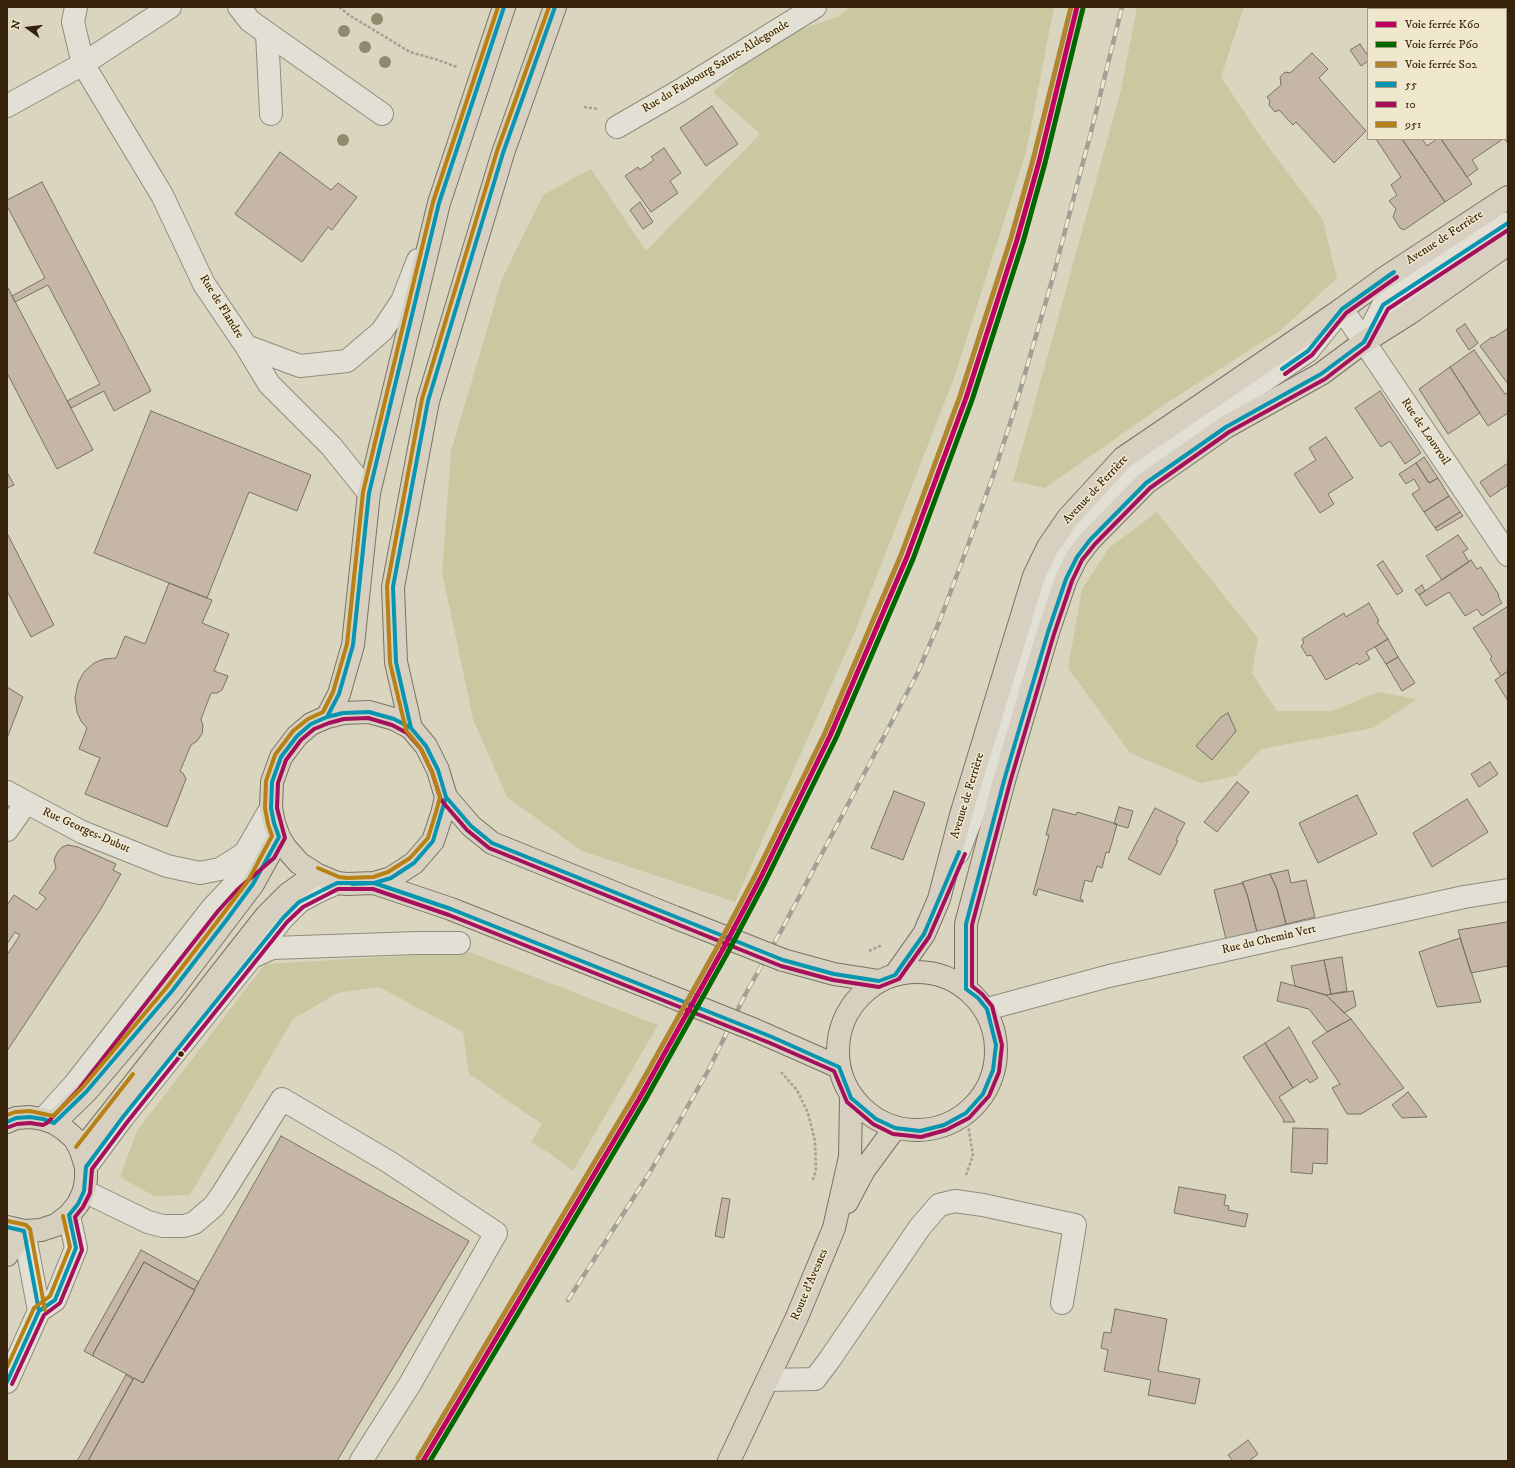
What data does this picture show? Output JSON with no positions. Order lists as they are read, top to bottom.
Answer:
{
  "streets": {
    "main road": ["Avenue de Ferrière", "Route d'Avesnes"],
    "street": [
      "Rue du Faubourg Sainte-Aldegonde",
      "Rue de Flandre",
      "Rue de Louvroil",
      "Rue Georges-Dubut",
      "Rue du Chemin Vert"
    ]
  },
  "crossings": [
    ["Avenue de Ferrière", "Rue de Louvroil"]
  ],
  "lines": [
    "rail line K60",
    "rail line S02",
    "transit line 55",
    "transit line 951",
    "rail line P60",
    "transit line 10"
  ],
  "legend": [
    "Voie ferrée K60",
    "Voie ferrée P60",
    "Voie ferrée S02",
    "55",
    "10",
    "951"
  ],
  "north": "left"
}
